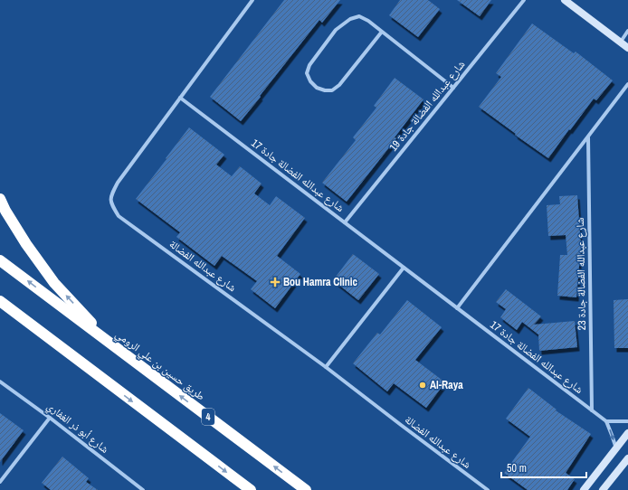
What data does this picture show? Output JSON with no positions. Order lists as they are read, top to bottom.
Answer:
{
  "streets": {
    "highway": ["طريق حسين بن علي الرومي", "4"],
    "street": [
      "شارع عبدالله الفضالة جادة 19",
      "شارع عبدالله الفضالة جادة 17",
      "شارع عبدالله الفضالة",
      "شارع عبدالله الفضالة جادة 23",
      "شارع أبو ذر الغفاري"
    ]
  },
  "crossings": [
    ["شارع عبدالله الفضالة جادة 19", "شارع عبدالله الفضالة جادة 17"],
    ["شارع عبدالله الفضالة جادة 17", "شارع عبدالله الفضالة"],
    ["شارع عبدالله الفضالة جادة 17", "شارع عبدالله الفضالة جادة 23"]
  ],
  "places": {
    "health": ["Bou Hamra Clinic"],
    "other": ["Al-Raya"]
  },
  "scale_bar": "50 m"
}
